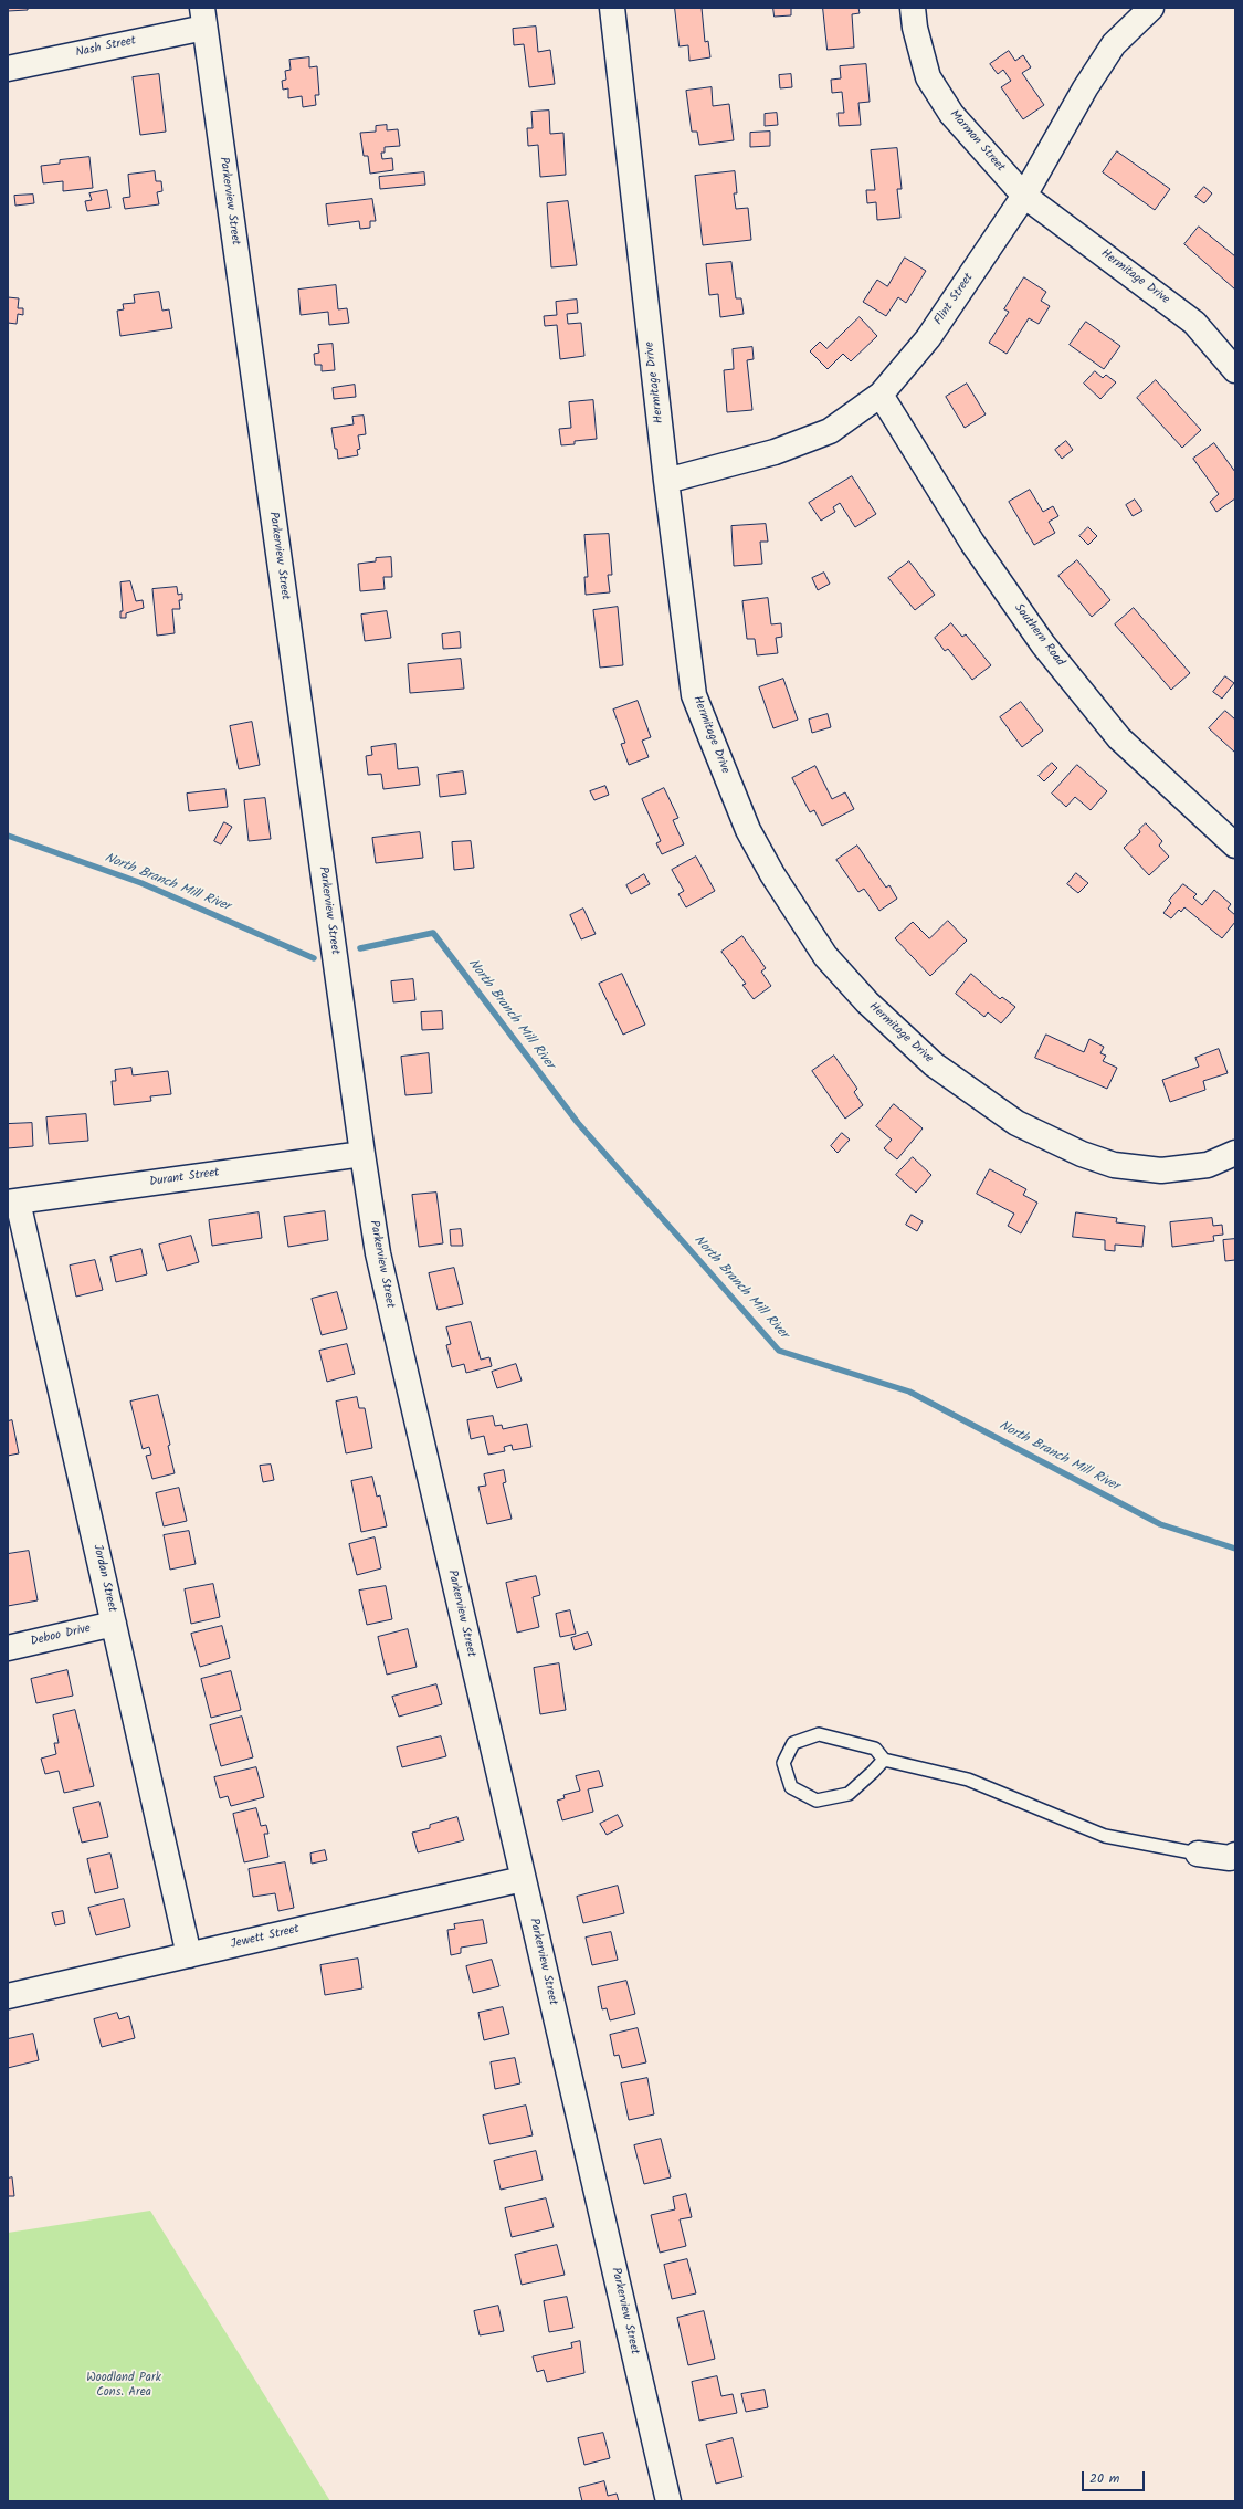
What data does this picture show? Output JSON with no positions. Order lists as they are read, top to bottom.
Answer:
{
  "streets": {
    "street": [
      "Nash Street",
      "Marmon Street",
      "Parkerview Street",
      "Hermitage Drive",
      "Flint Street",
      "Southern Road",
      "Durant Street",
      "Jordan Street",
      "Deboo Drive",
      "Jewett Street"
    ]
  },
  "crossings": [
    ["Nash Street", "Parkerview Street"],
    ["Marmon Street", "Hermitage Drive"],
    ["Marmon Street", "Flint Street"],
    ["Parkerview Street", "Durant Street"],
    ["Parkerview Street", "Jewett Street"],
    ["Hermitage Drive", "Flint Street"],
    ["Flint Street", "Southern Road"],
    ["Durant Street", "Jordan Street"],
    ["Jordan Street", "Deboo Drive"],
    ["Jordan Street", "Jewett Street"]
  ],
  "water": ["North Branch Mill River"],
  "parks": ["Woodland Park Cons. Area"],
  "scale_bar": "20 m"
}
